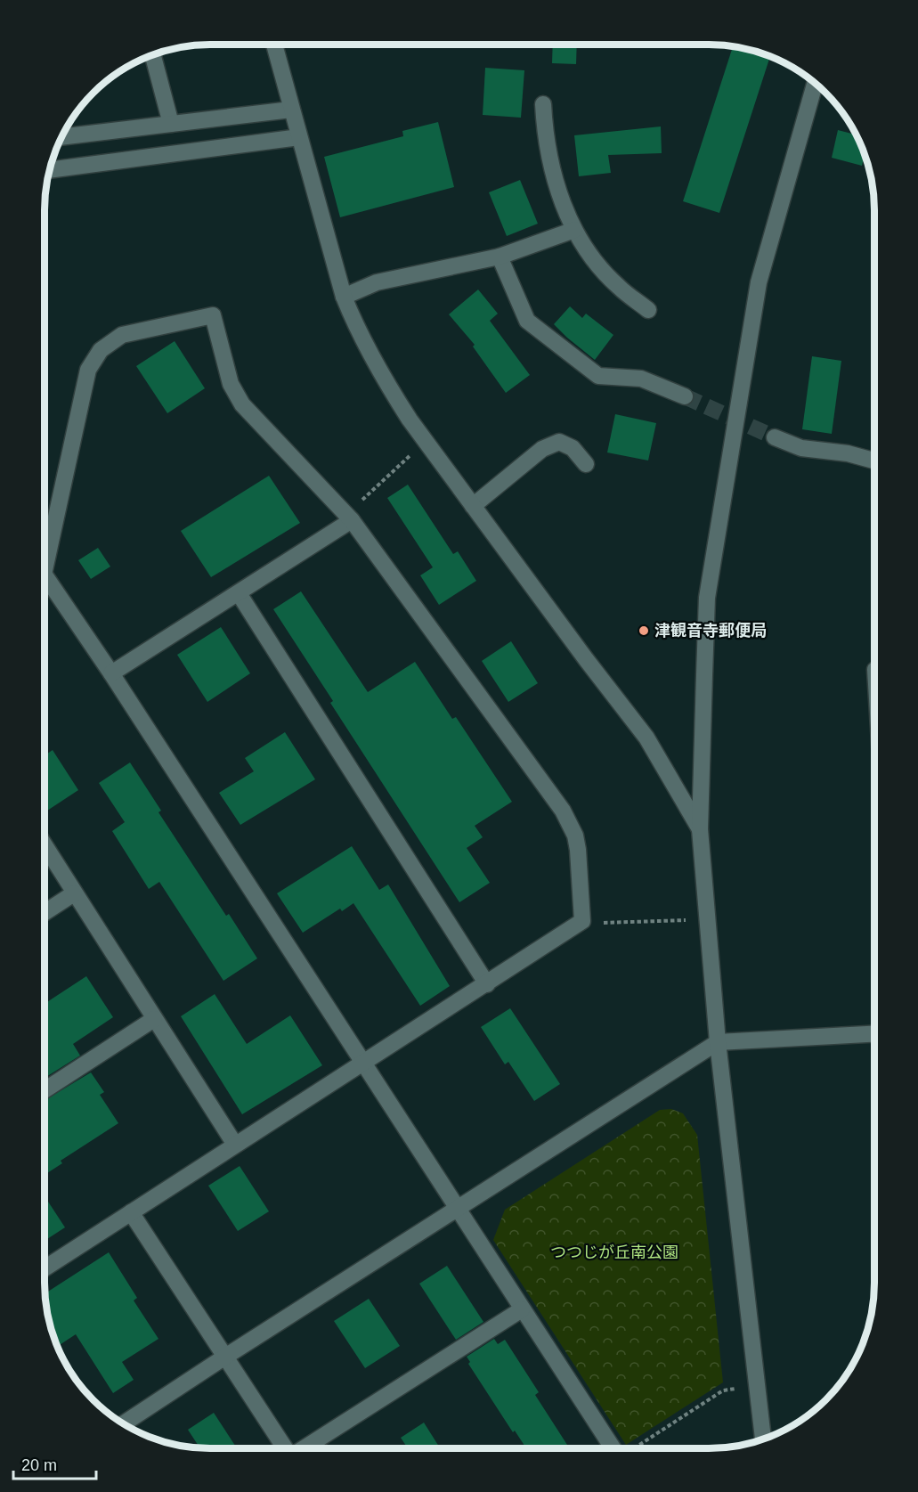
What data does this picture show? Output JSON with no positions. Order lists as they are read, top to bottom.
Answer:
{
  "parks": ["つつじが丘南公園"],
  "places": ["津観音寺郵便局"],
  "scale_bar": "20 m"
}
